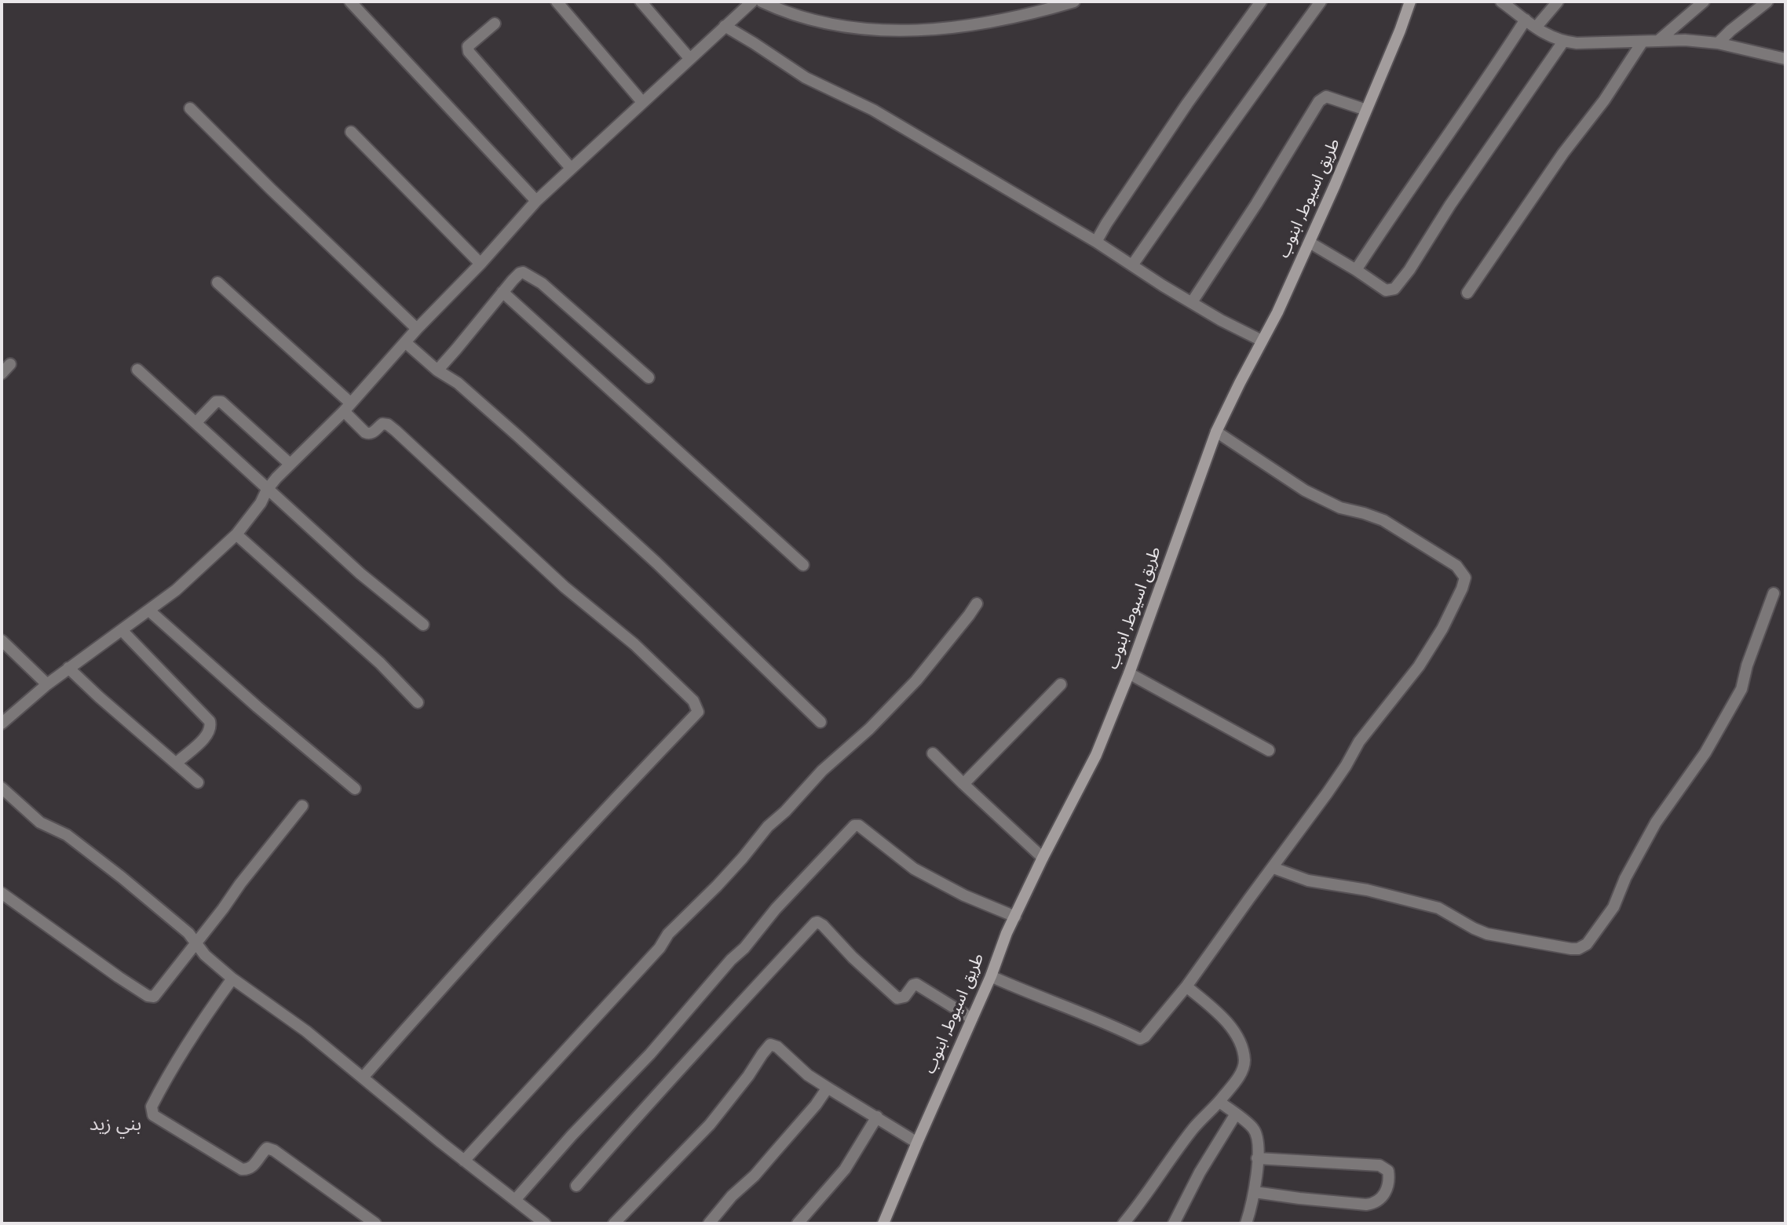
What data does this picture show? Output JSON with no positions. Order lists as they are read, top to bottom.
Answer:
{
  "streets": {
    "street": ["طريق اسيوط, ابنوب"]
  },
  "districts": ["بني زيد"]
}
